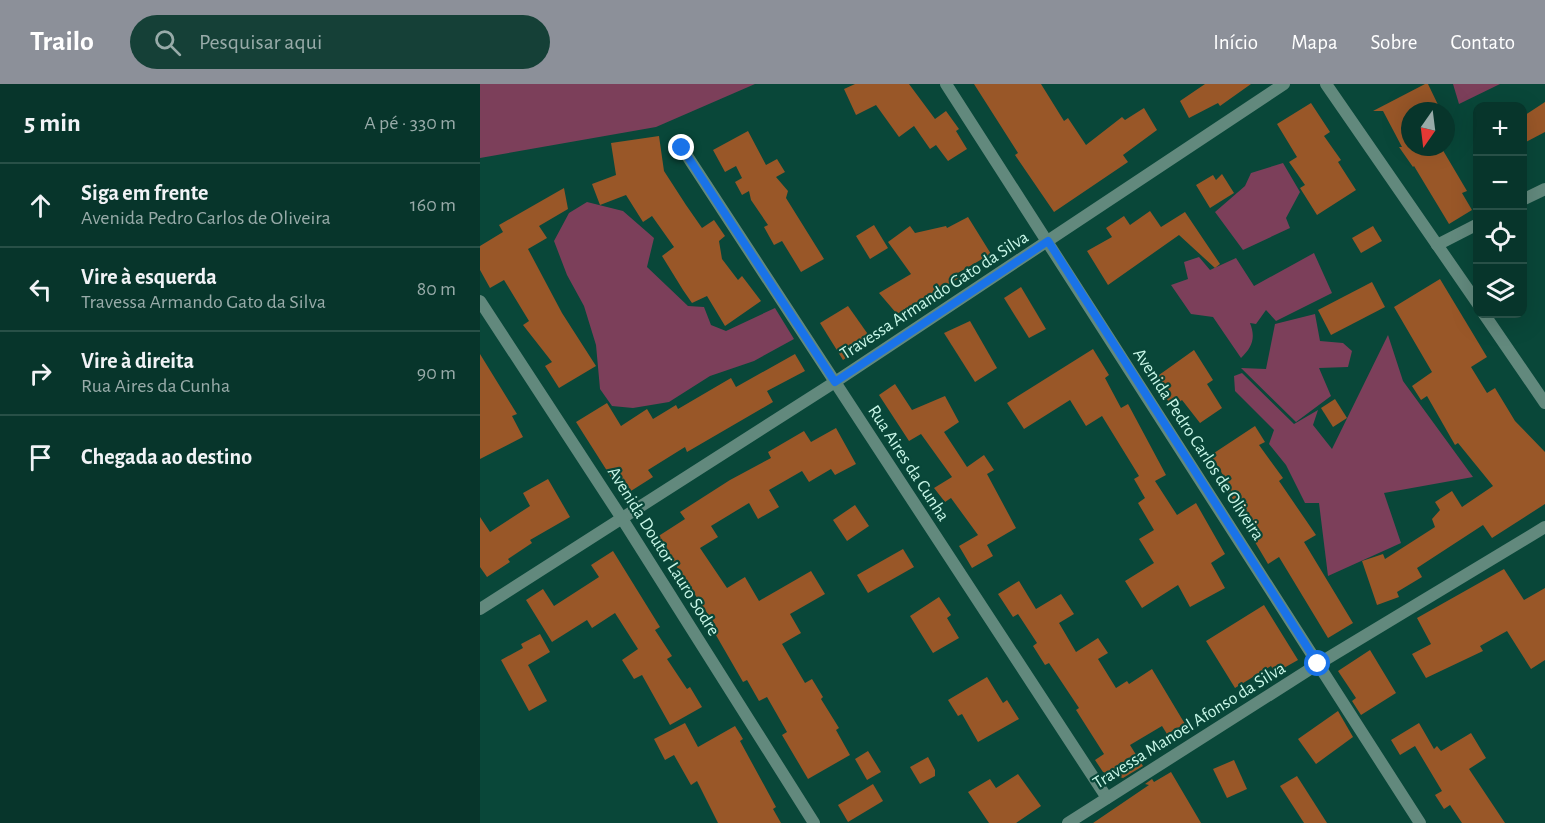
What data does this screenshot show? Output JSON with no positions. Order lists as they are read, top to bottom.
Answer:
{
  "streets": {
    "street": [
      "Travessa Armando Gato da Silva",
      "Avenida Pedro Carlos de Oliveira",
      "Rua Aires da Cunha",
      "Avenida Doutor Lauro Sodre",
      "Travessa Manoel Afonso da Silva"
    ]
  },
  "crossings": [
    ["Travessa Armando Gato da Silva", "Avenida Pedro Carlos de Oliveira"],
    ["Travessa Armando Gato da Silva", "Rua Aires da Cunha"],
    ["Travessa Armando Gato da Silva", "Avenida Doutor Lauro Sodre"],
    ["Avenida Pedro Carlos de Oliveira", "Travessa Manoel Afonso da Silva"],
    ["Rua Aires da Cunha", "Travessa Manoel Afonso da Silva"]
  ],
  "north": "bottom",
  "page": {
    "header": "Trailo",
    "search": "Pesquisar aqui",
    "nav": [
      "Início",
      "Mapa",
      "Sobre",
      "Contato"
    ],
    "heading": ["5 min", "A pé · 330 m"],
    "map_buttons": ["+", "−"],
    "list": [
      ["Siga em frente", "Avenida Pedro Carlos de Oliveira", "160 m"],
      ["Vire à esquerda", "Travessa Armando Gato da Silva", "80 m"],
      ["Vire à direita", "Rua Aires da Cunha", "90 m"],
      "Chegada ao destino"
    ]
  }
}
